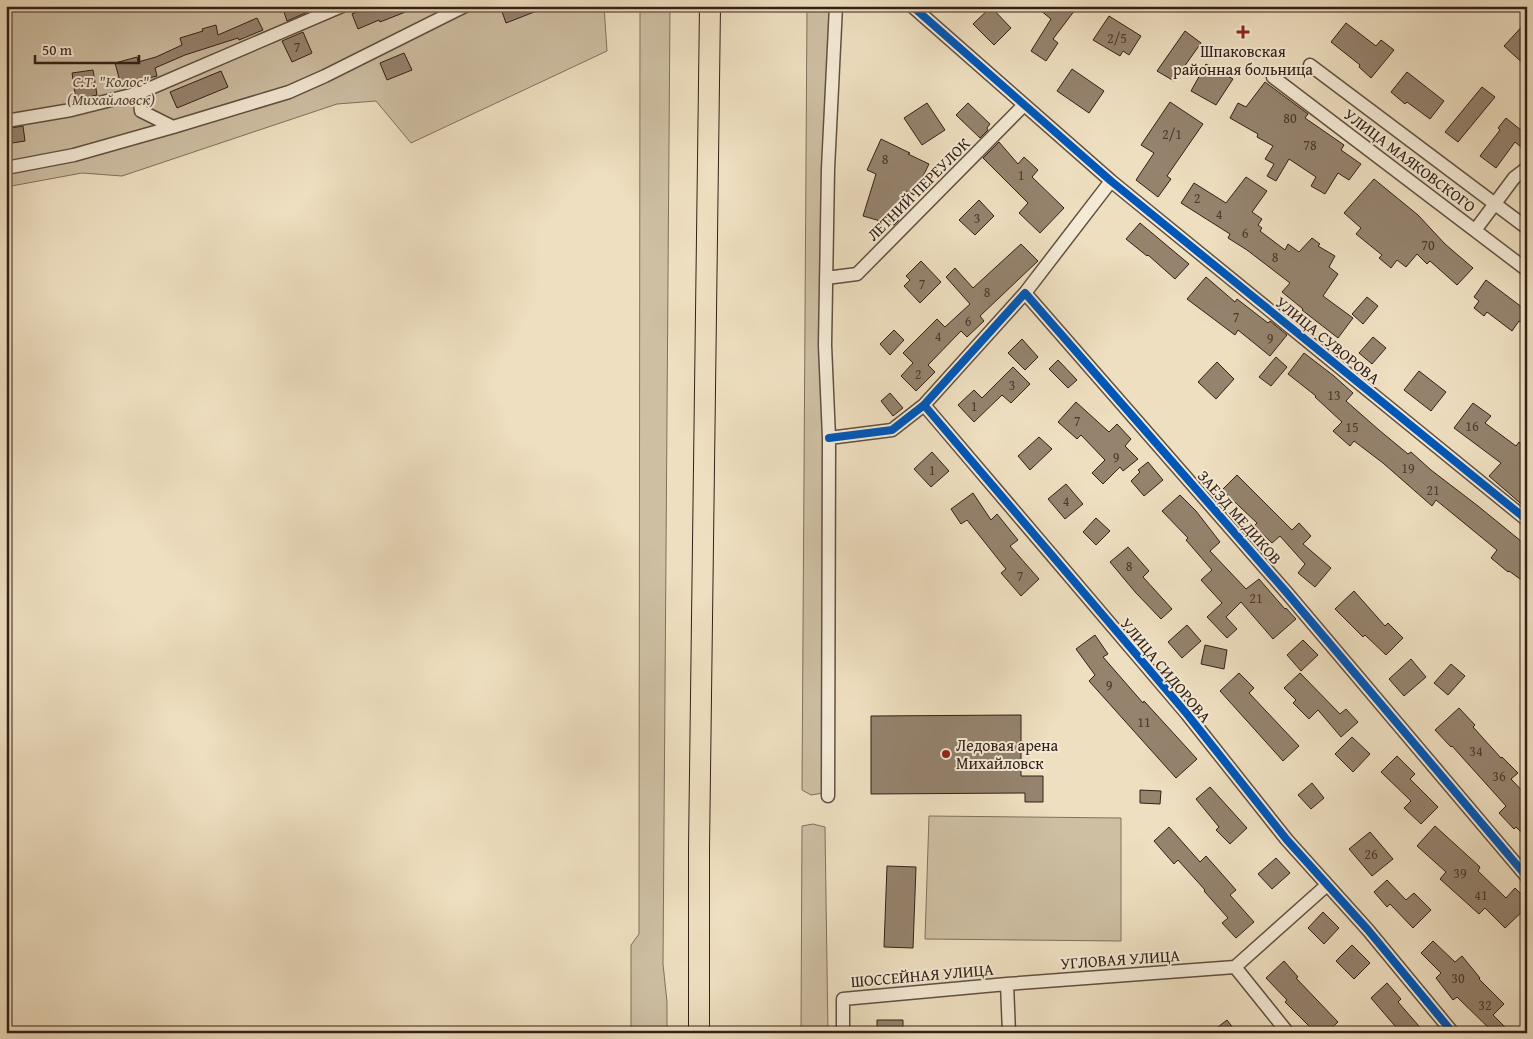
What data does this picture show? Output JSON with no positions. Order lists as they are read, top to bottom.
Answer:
{
  "streets": {
    "street": [
      "УЛИЦА МАЯКОВСКОГО",
      "ЛЕТНИЙ ПЕРЕУЛОК",
      "УЛИЦА СУВОРОВА",
      "ЗАЕЗД МЕДИКОВ",
      "УЛИЦА СИДОРОВА",
      "УГЛОВАЯ УЛИЦА",
      "ШОССЕЙНАЯ УЛИЦА"
    ]
  },
  "crossings": [
    ["ЛЕТНИЙ ПЕРЕУЛОК", "УЛИЦА СУВОРОВА"],
    ["УГЛОВАЯ УЛИЦА", "ШОССЕЙНАЯ УЛИЦА"]
  ],
  "parks": ["С.Т. \"Колос\" (Михайловск)"],
  "places": {
    "health": ["Шпаковская районная больница"],
    "other": ["Ледовая арена Михайловск"]
  },
  "house_numbers": [
    "2/5",
    "7",
    "80",
    "2/1",
    "78",
    "8",
    "1",
    "2",
    "4",
    "3",
    "6",
    "70",
    "8",
    "7",
    "8",
    "7",
    "6",
    "4",
    "9",
    "2",
    "3",
    "13",
    "1",
    "7",
    "16",
    "15",
    "9",
    "19",
    "1",
    "21",
    "4",
    "8",
    "7",
    "21",
    "9",
    "11",
    "34",
    "36",
    "26",
    "39",
    "41",
    "30",
    "32"
  ],
  "scale_bar": "50 m"
}
